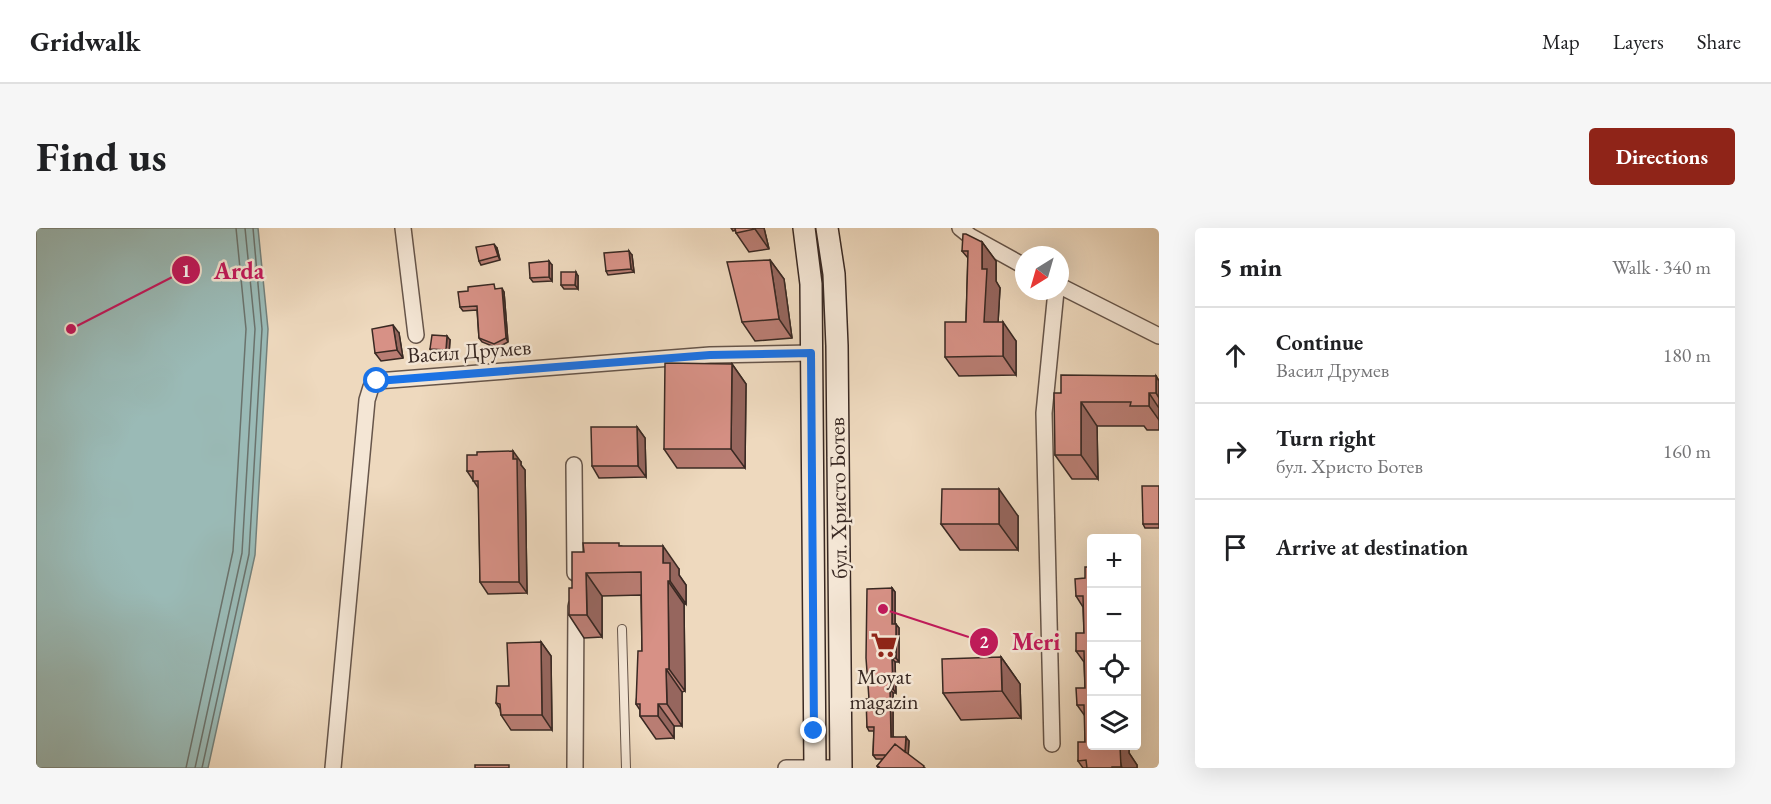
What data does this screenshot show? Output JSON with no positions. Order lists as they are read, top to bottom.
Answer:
{
  "streets": {
    "main road": ["бул. Христо Ботев"],
    "street": ["Васил Друмев"]
  },
  "crossings": [
    ["Васил Друмев", "бул. Христо Ботев"]
  ],
  "places": {
    "other": ["Arda", "Meri"],
    "supermarket": ["Moyat magazin"]
  },
  "north": "bottom left",
  "page": {
    "header": "Gridwalk",
    "nav": ["Map", "Layers", "Share"],
    "buttons": "Directions",
    "title": "Find us",
    "heading": ["5 min", "Walk · 340 m"],
    "list": [
      ["Continue", "Васил Друмев", "180 m"],
      ["Turn right", "бул. Христо Ботев", "160 m"],
      "Arrive at destination"
    ],
    "map_buttons": ["+", "−"]
  }
}
